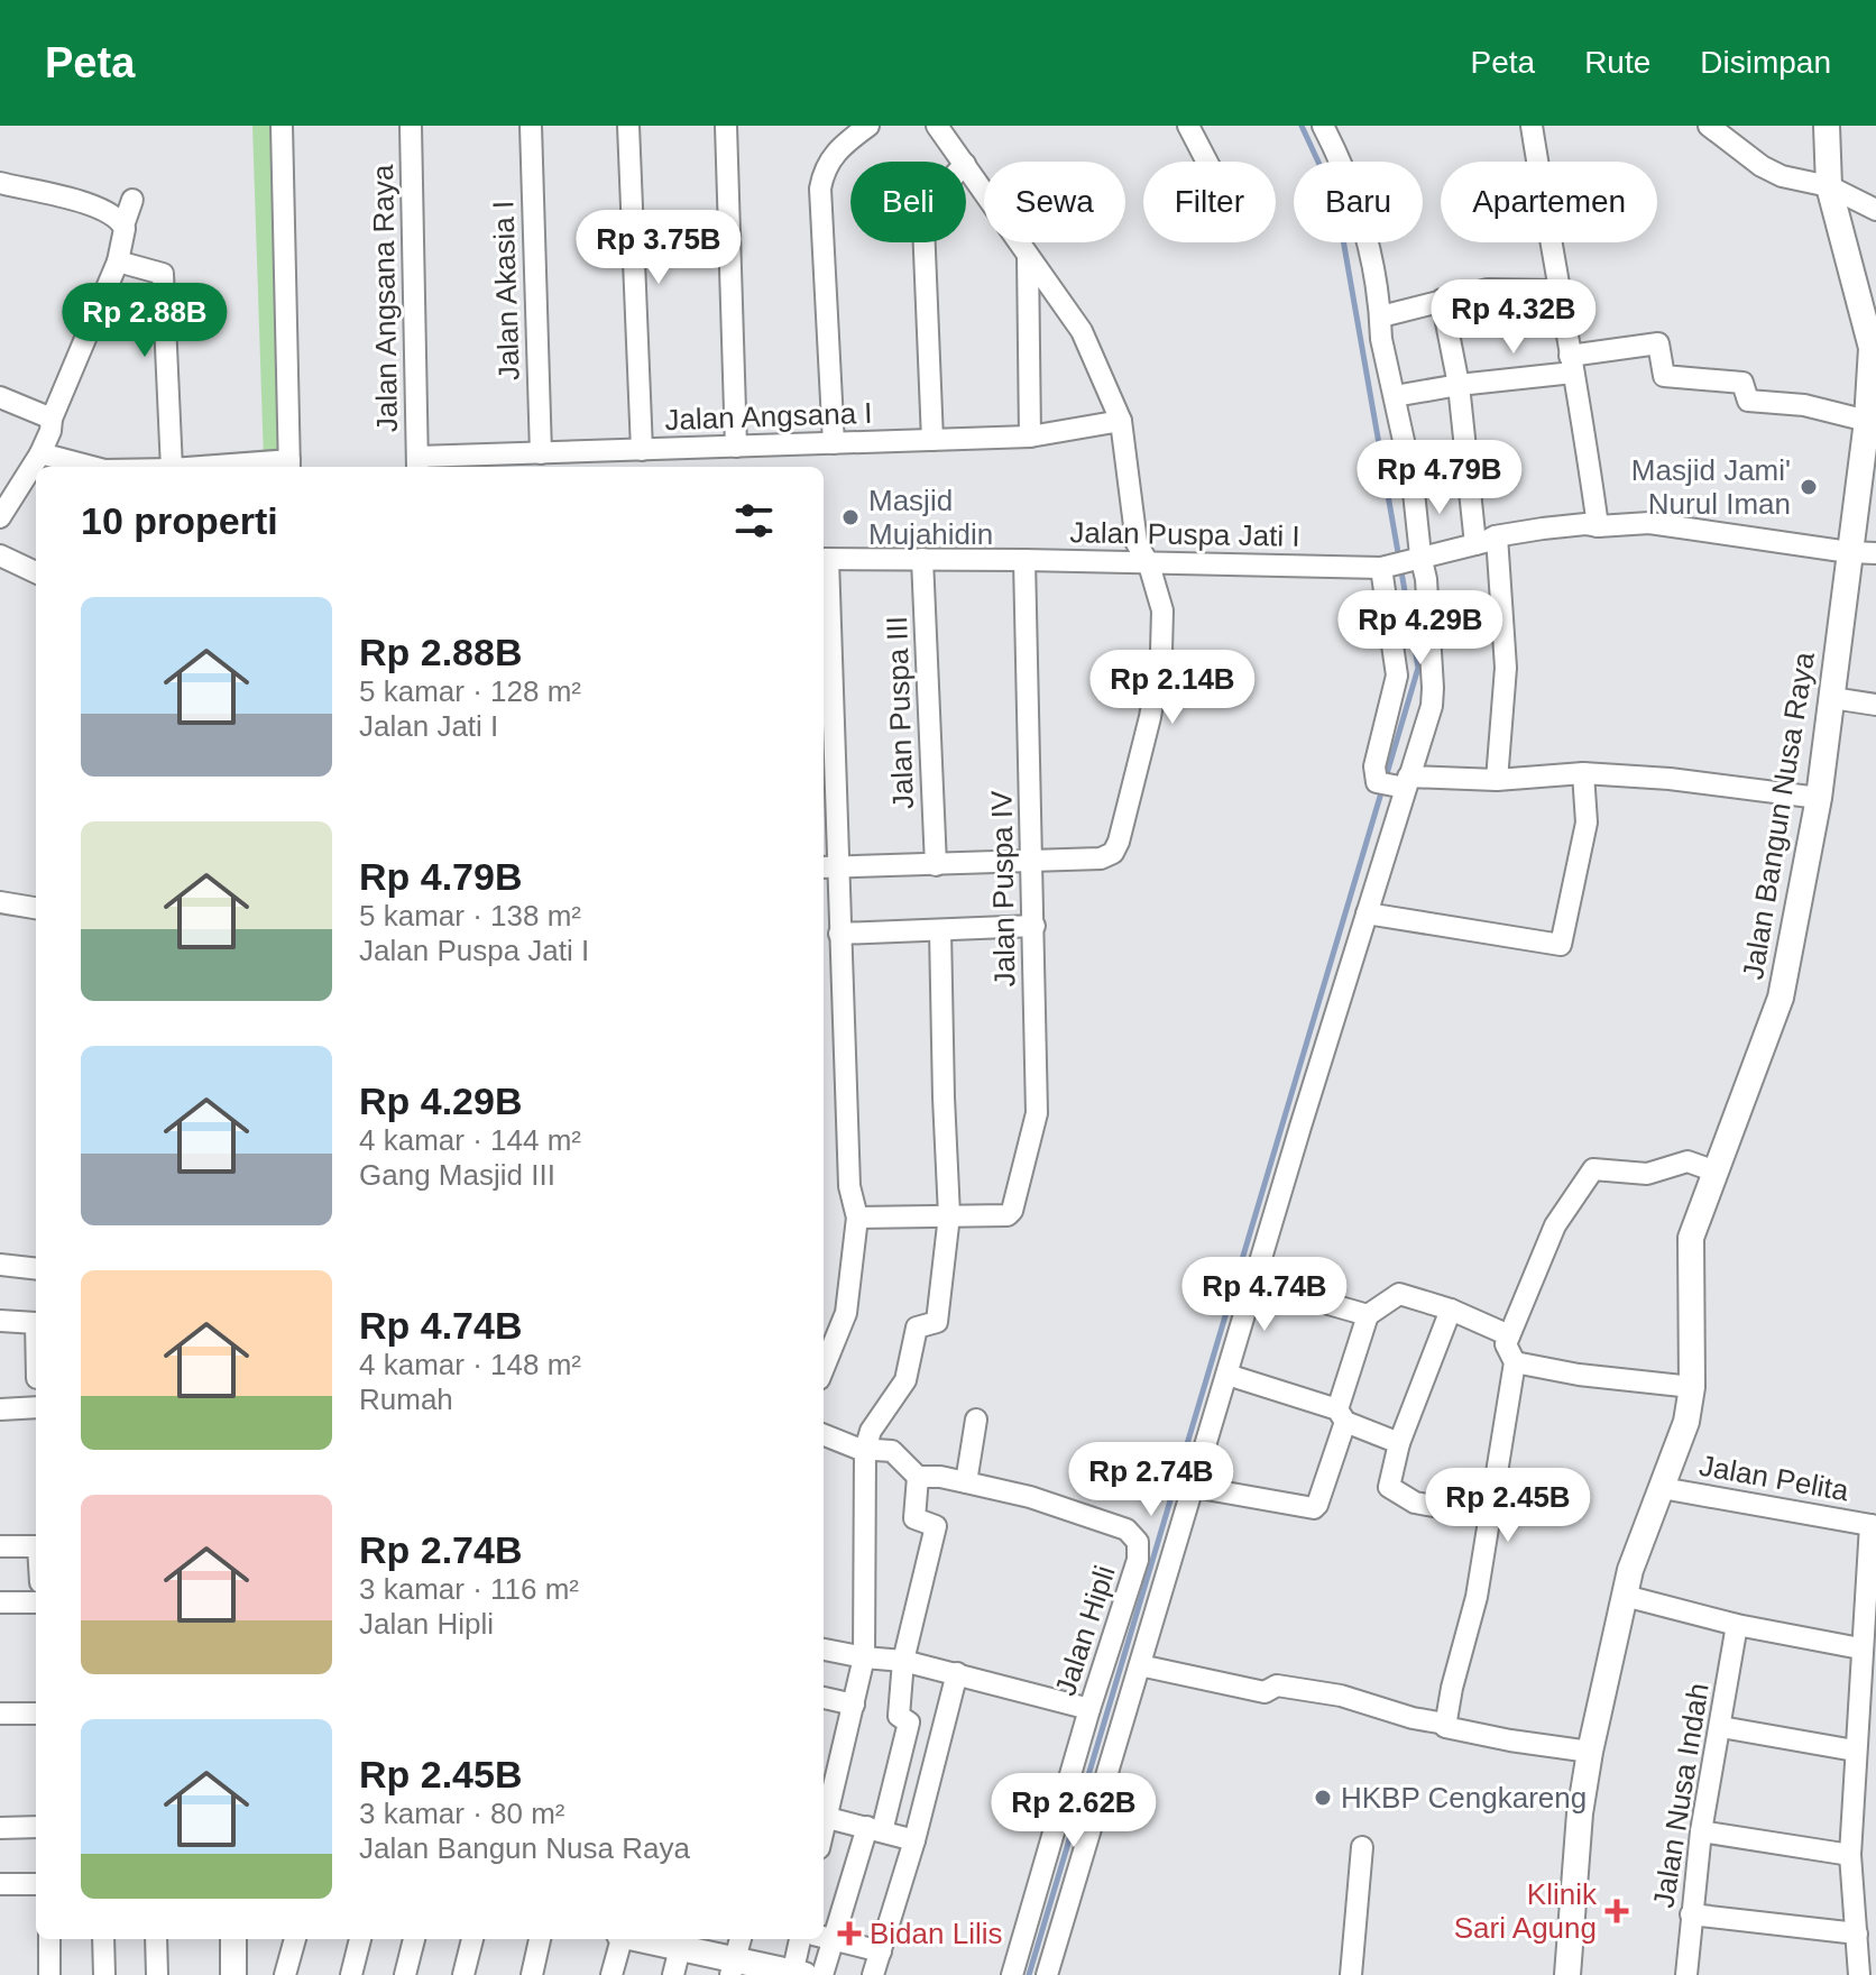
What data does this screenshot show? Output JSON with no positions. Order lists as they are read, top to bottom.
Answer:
{
  "streets": {
    "street": [
      "Jalan Akasia I",
      "Jalan Angsana Raya",
      "Jalan Angsana I",
      "Jalan Puspa Jati I",
      "Jalan Puspa III",
      "Jalan Bangun Nusa Raya",
      "Jalan Puspa IV",
      "Jalan Pelita",
      "Jalan Hipli",
      "Jalan Nusa Indah"
    ]
  },
  "crossings": [
    ["Jalan Akasia I", "Jalan Angsana I"],
    ["Jalan Angsana Raya", "Jalan Angsana I"],
    ["Jalan Puspa Jati I", "Jalan Puspa III"],
    ["Jalan Puspa Jati I", "Jalan Bangun Nusa Raya"],
    ["Jalan Puspa Jati I", "Jalan Puspa IV"],
    ["Jalan Bangun Nusa Raya", "Jalan Pelita"]
  ],
  "places": {
    "other": ["Masjid Jami' Nurul Iman", "Masjid Mujahidin", "HKBP Cengkareng"],
    "health": ["Klinik Sari Agung", "Bidan Lilis"]
  },
  "page": {
    "header": "Peta",
    "nav": ["Peta", "Rute", "Disimpan"],
    "chip": [
      "Beli",
      "Sewa",
      "Filter",
      "Baru",
      "Apartemen"
    ],
    "price": [
      "Rp 3.75B",
      "Rp 4.32B",
      "Rp 2.88B",
      "Rp 4.79B",
      "Rp 4.29B",
      "Rp 2.14B",
      "Rp 4.74B",
      "Rp 2.74B",
      "Rp 2.45B",
      "Rp 2.62B"
    ],
    "heading": "10 properti",
    "list": [
      {
        "name": "Rp 2.88B",
        "note": "5 kamar · 128 m² · Jalan Jati I"
      },
      {
        "name": "Rp 4.79B",
        "note": "5 kamar · 138 m² · Jalan Puspa Jati I"
      },
      {
        "name": "Rp 4.29B",
        "note": "4 kamar · 144 m² · Gang Masjid III"
      },
      {
        "name": "Rp 4.74B",
        "note": "4 kamar · 148 m² · Rumah"
      },
      {
        "name": "Rp 2.74B",
        "note": "3 kamar · 116 m² · Jalan Hipli"
      },
      {
        "name": "Rp 2.45B",
        "note": "3 kamar · 80 m² · Jalan Bangun Nusa Raya"
      }
    ]
  }
}
